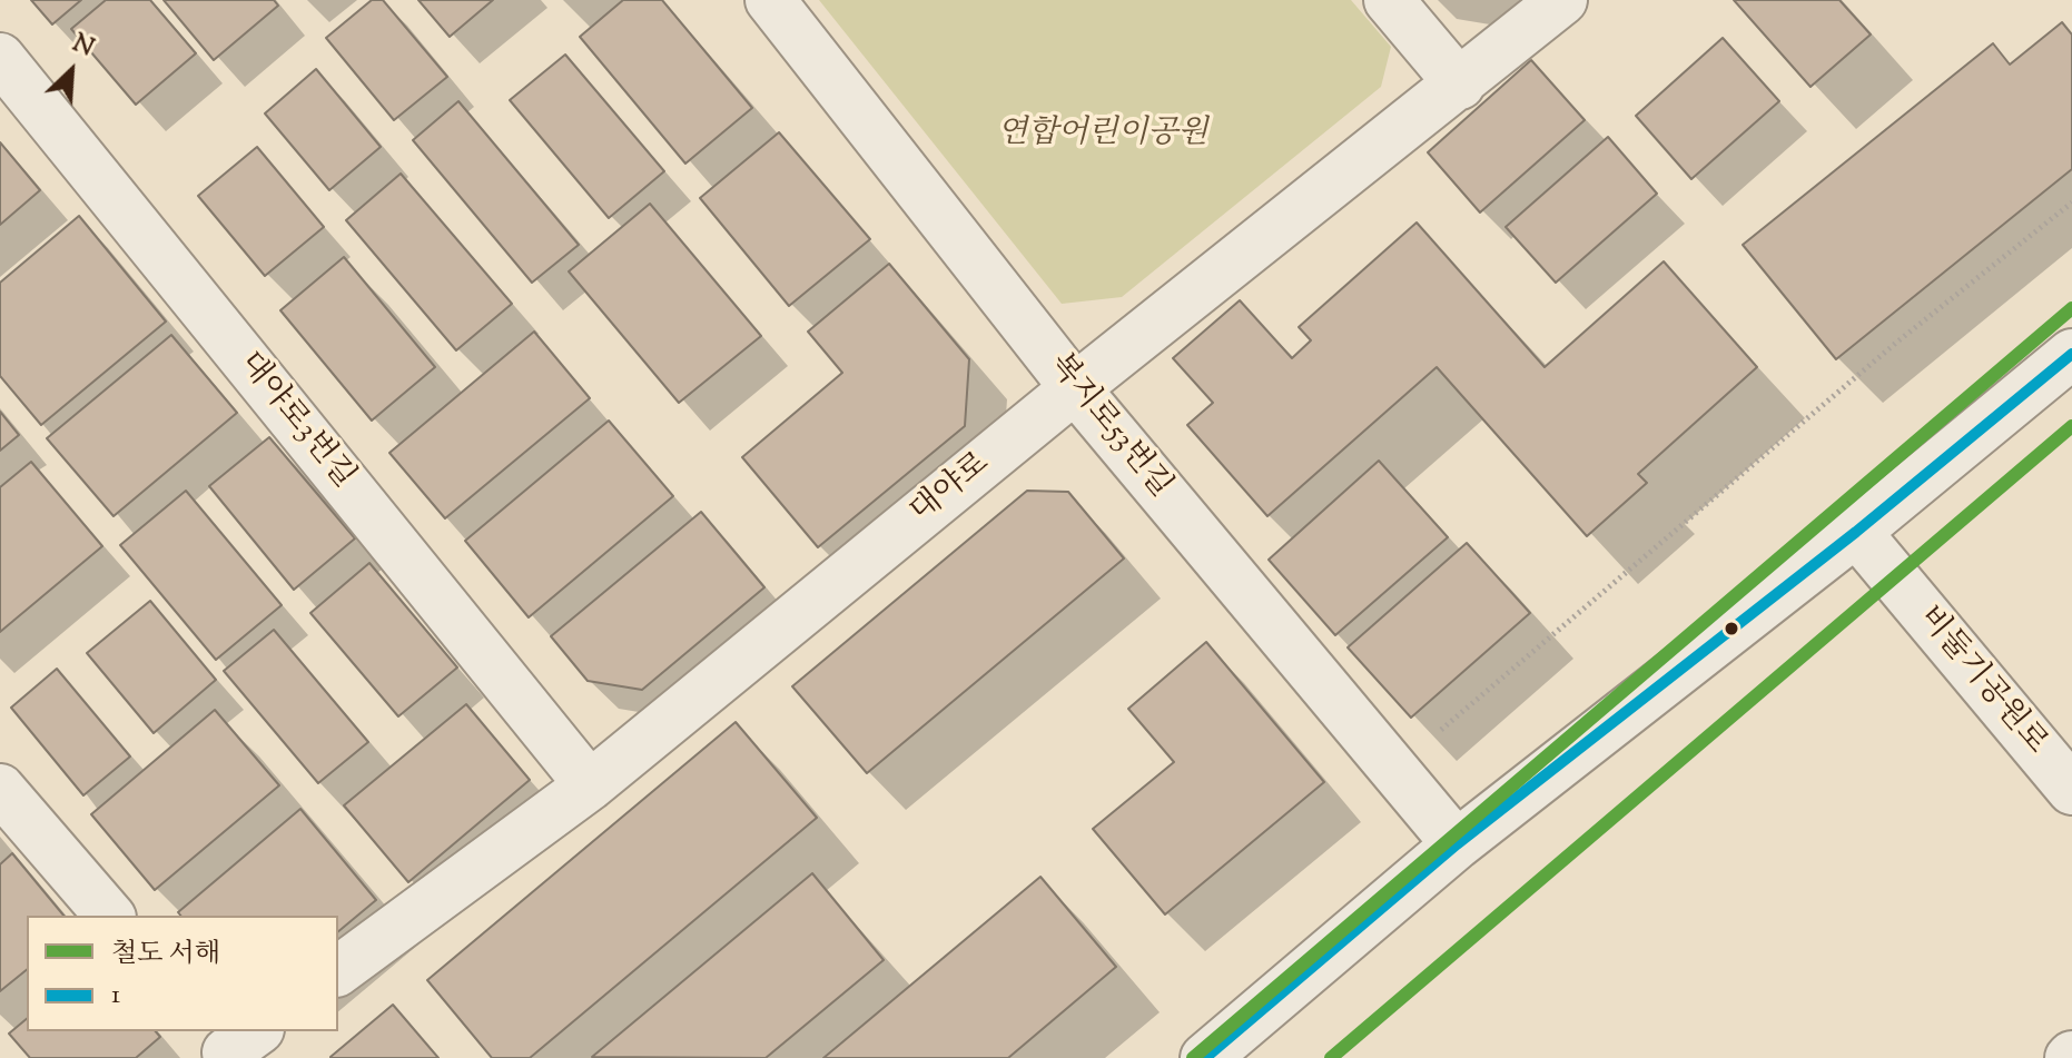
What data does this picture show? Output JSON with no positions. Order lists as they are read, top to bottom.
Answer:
{
  "streets": {
    "street": [
      "대야로3번길",
      "복지로53번길",
      "대야로",
      "비둘기공원로"
    ]
  },
  "crossings": [
    ["대야로3번길", "대야로"],
    ["복지로53번길", "대야로"]
  ],
  "parks": ["연합어린이공원"],
  "lines": ["rail line 서해", "transit line 1"],
  "legend": ["철도 서해", "1"],
  "north": "top right"
}
